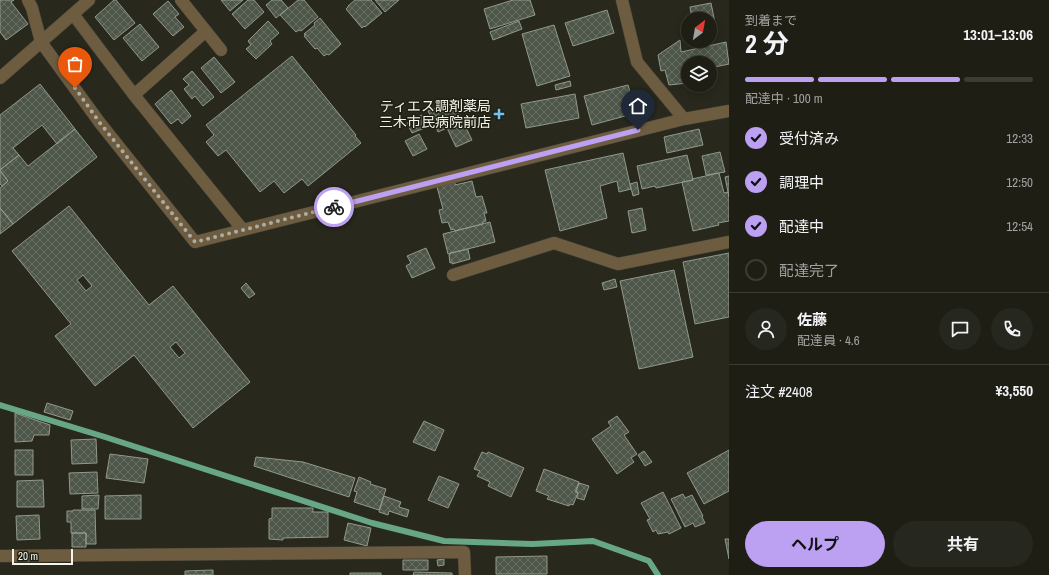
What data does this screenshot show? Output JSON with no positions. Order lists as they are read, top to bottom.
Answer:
{
  "places": {
    "health": ["ティエス調剤薬局 三木市民病院前店"]
  },
  "scale_bar": "20 m",
  "north": "top right",
  "page": {
    "heading": ["2 分", "到着まで", "13:01–13:06"],
    "panel": [
      "佐藤",
      "配達員 · 4.6",
      "注文 #2408",
      "¥3,550"
    ],
    "bar": "配達中 · 100 m",
    "list": [
      ["受付済み", "12:33"],
      ["調理中", "12:50"],
      ["配達中", "12:54"],
      "配達完了"
    ],
    "buttons": ["ヘルプ", "共有"],
    "scale": "20 m"
  }
}
